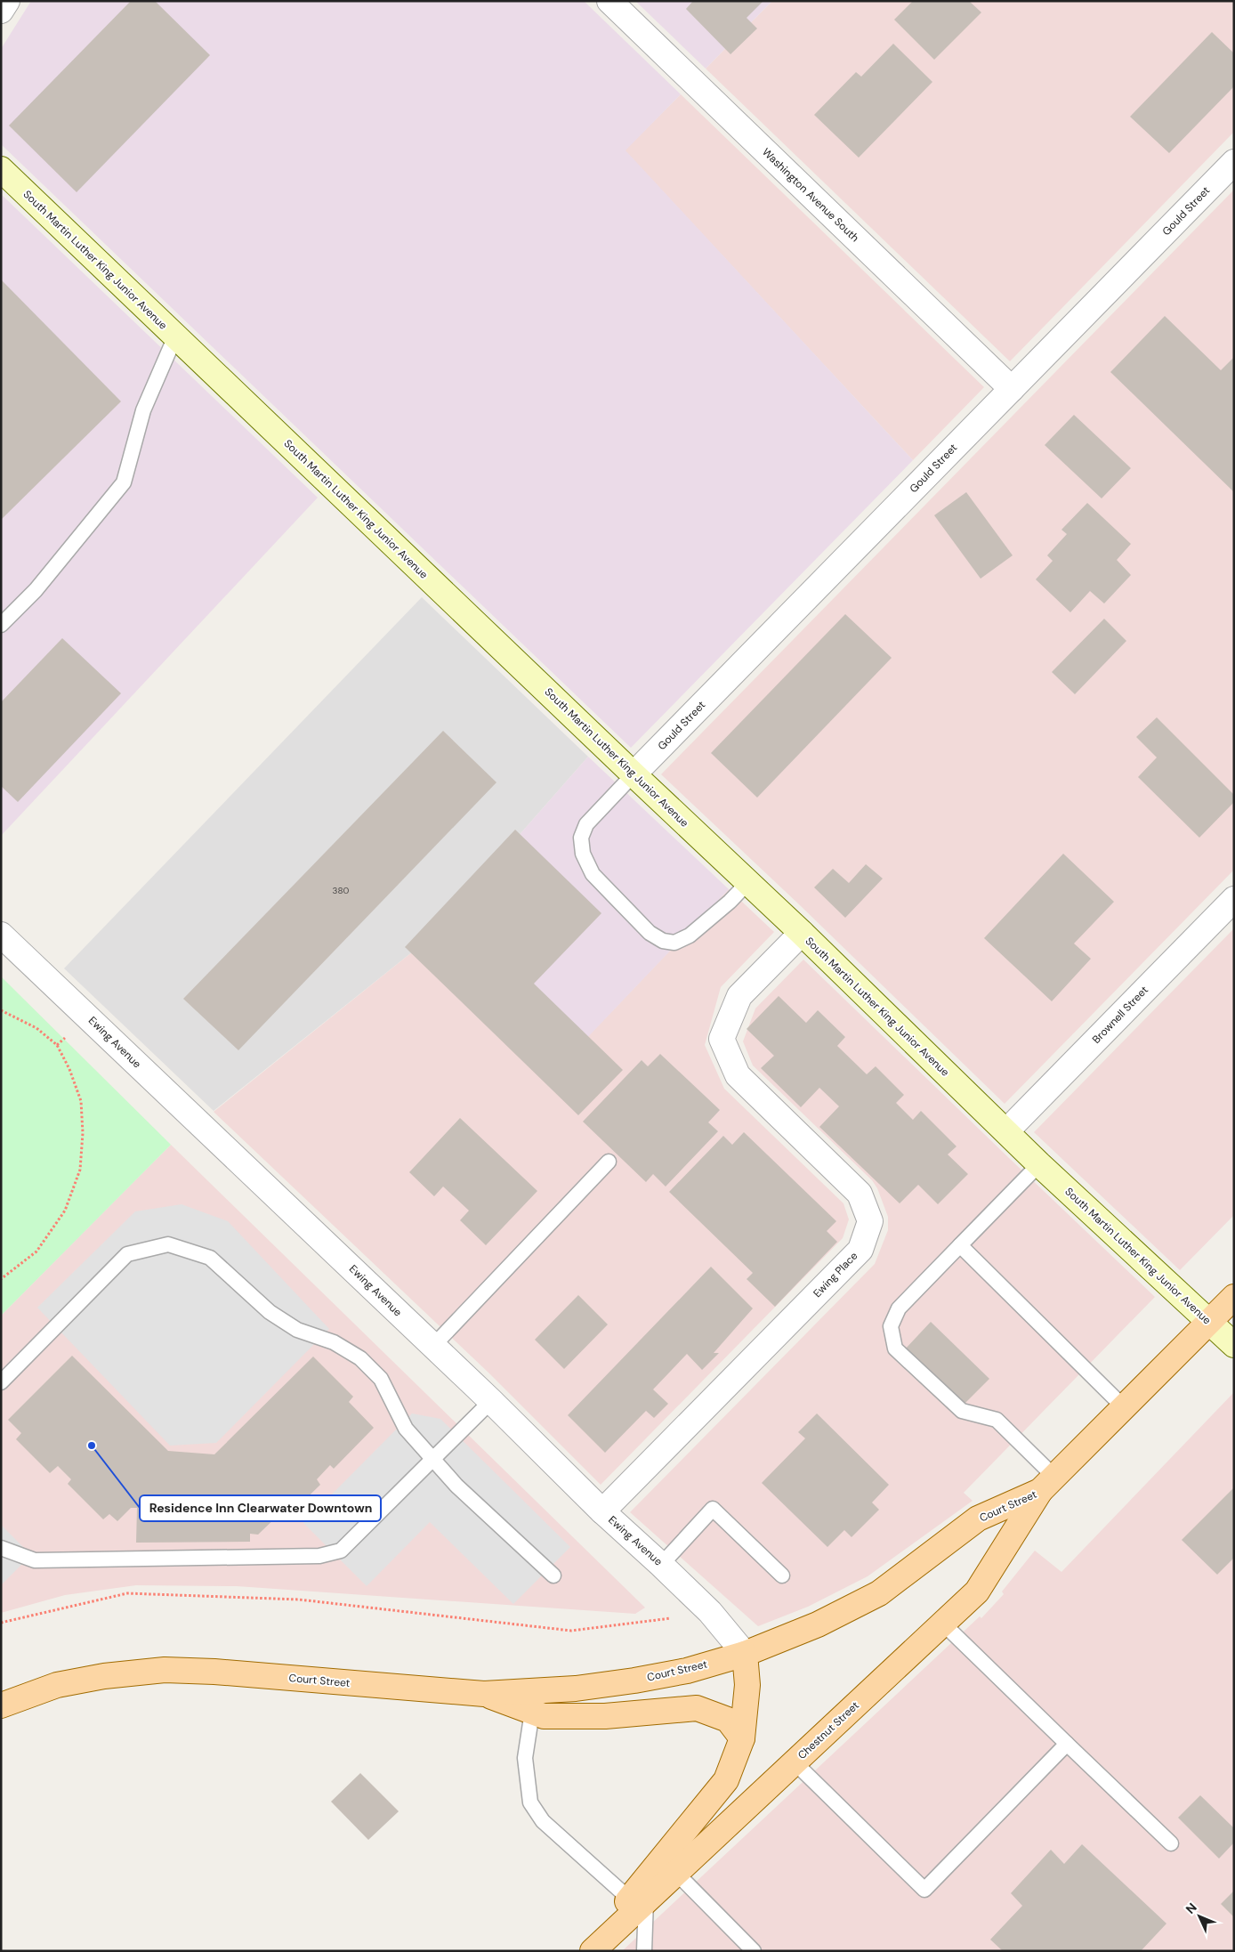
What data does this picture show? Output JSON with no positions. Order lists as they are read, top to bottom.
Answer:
{
  "streets": {
    "main road": ["Court Street", "Chestnut Street"],
    "street": [
      "Washington Avenue South",
      "Gould Street",
      "South Martin Luther King Junior Avenue",
      "Brownell Street",
      "Ewing Avenue",
      "Ewing Place"
    ]
  },
  "crossings": [
    ["Washington Avenue South", "Gould Street"],
    ["Gould Street", "South Martin Luther King Junior Avenue"],
    ["South Martin Luther King Junior Avenue", "Brownell Street"],
    ["South Martin Luther King Junior Avenue", "Ewing Place"],
    ["South Martin Luther King Junior Avenue", "Court Street"],
    ["Ewing Avenue", "Ewing Place"],
    ["Ewing Avenue", "Court Street"],
    ["Court Street", "Chestnut Street"]
  ],
  "places": ["Residence Inn Clearwater Downtown"],
  "house_numbers": ["380"],
  "north": "top left"
}
